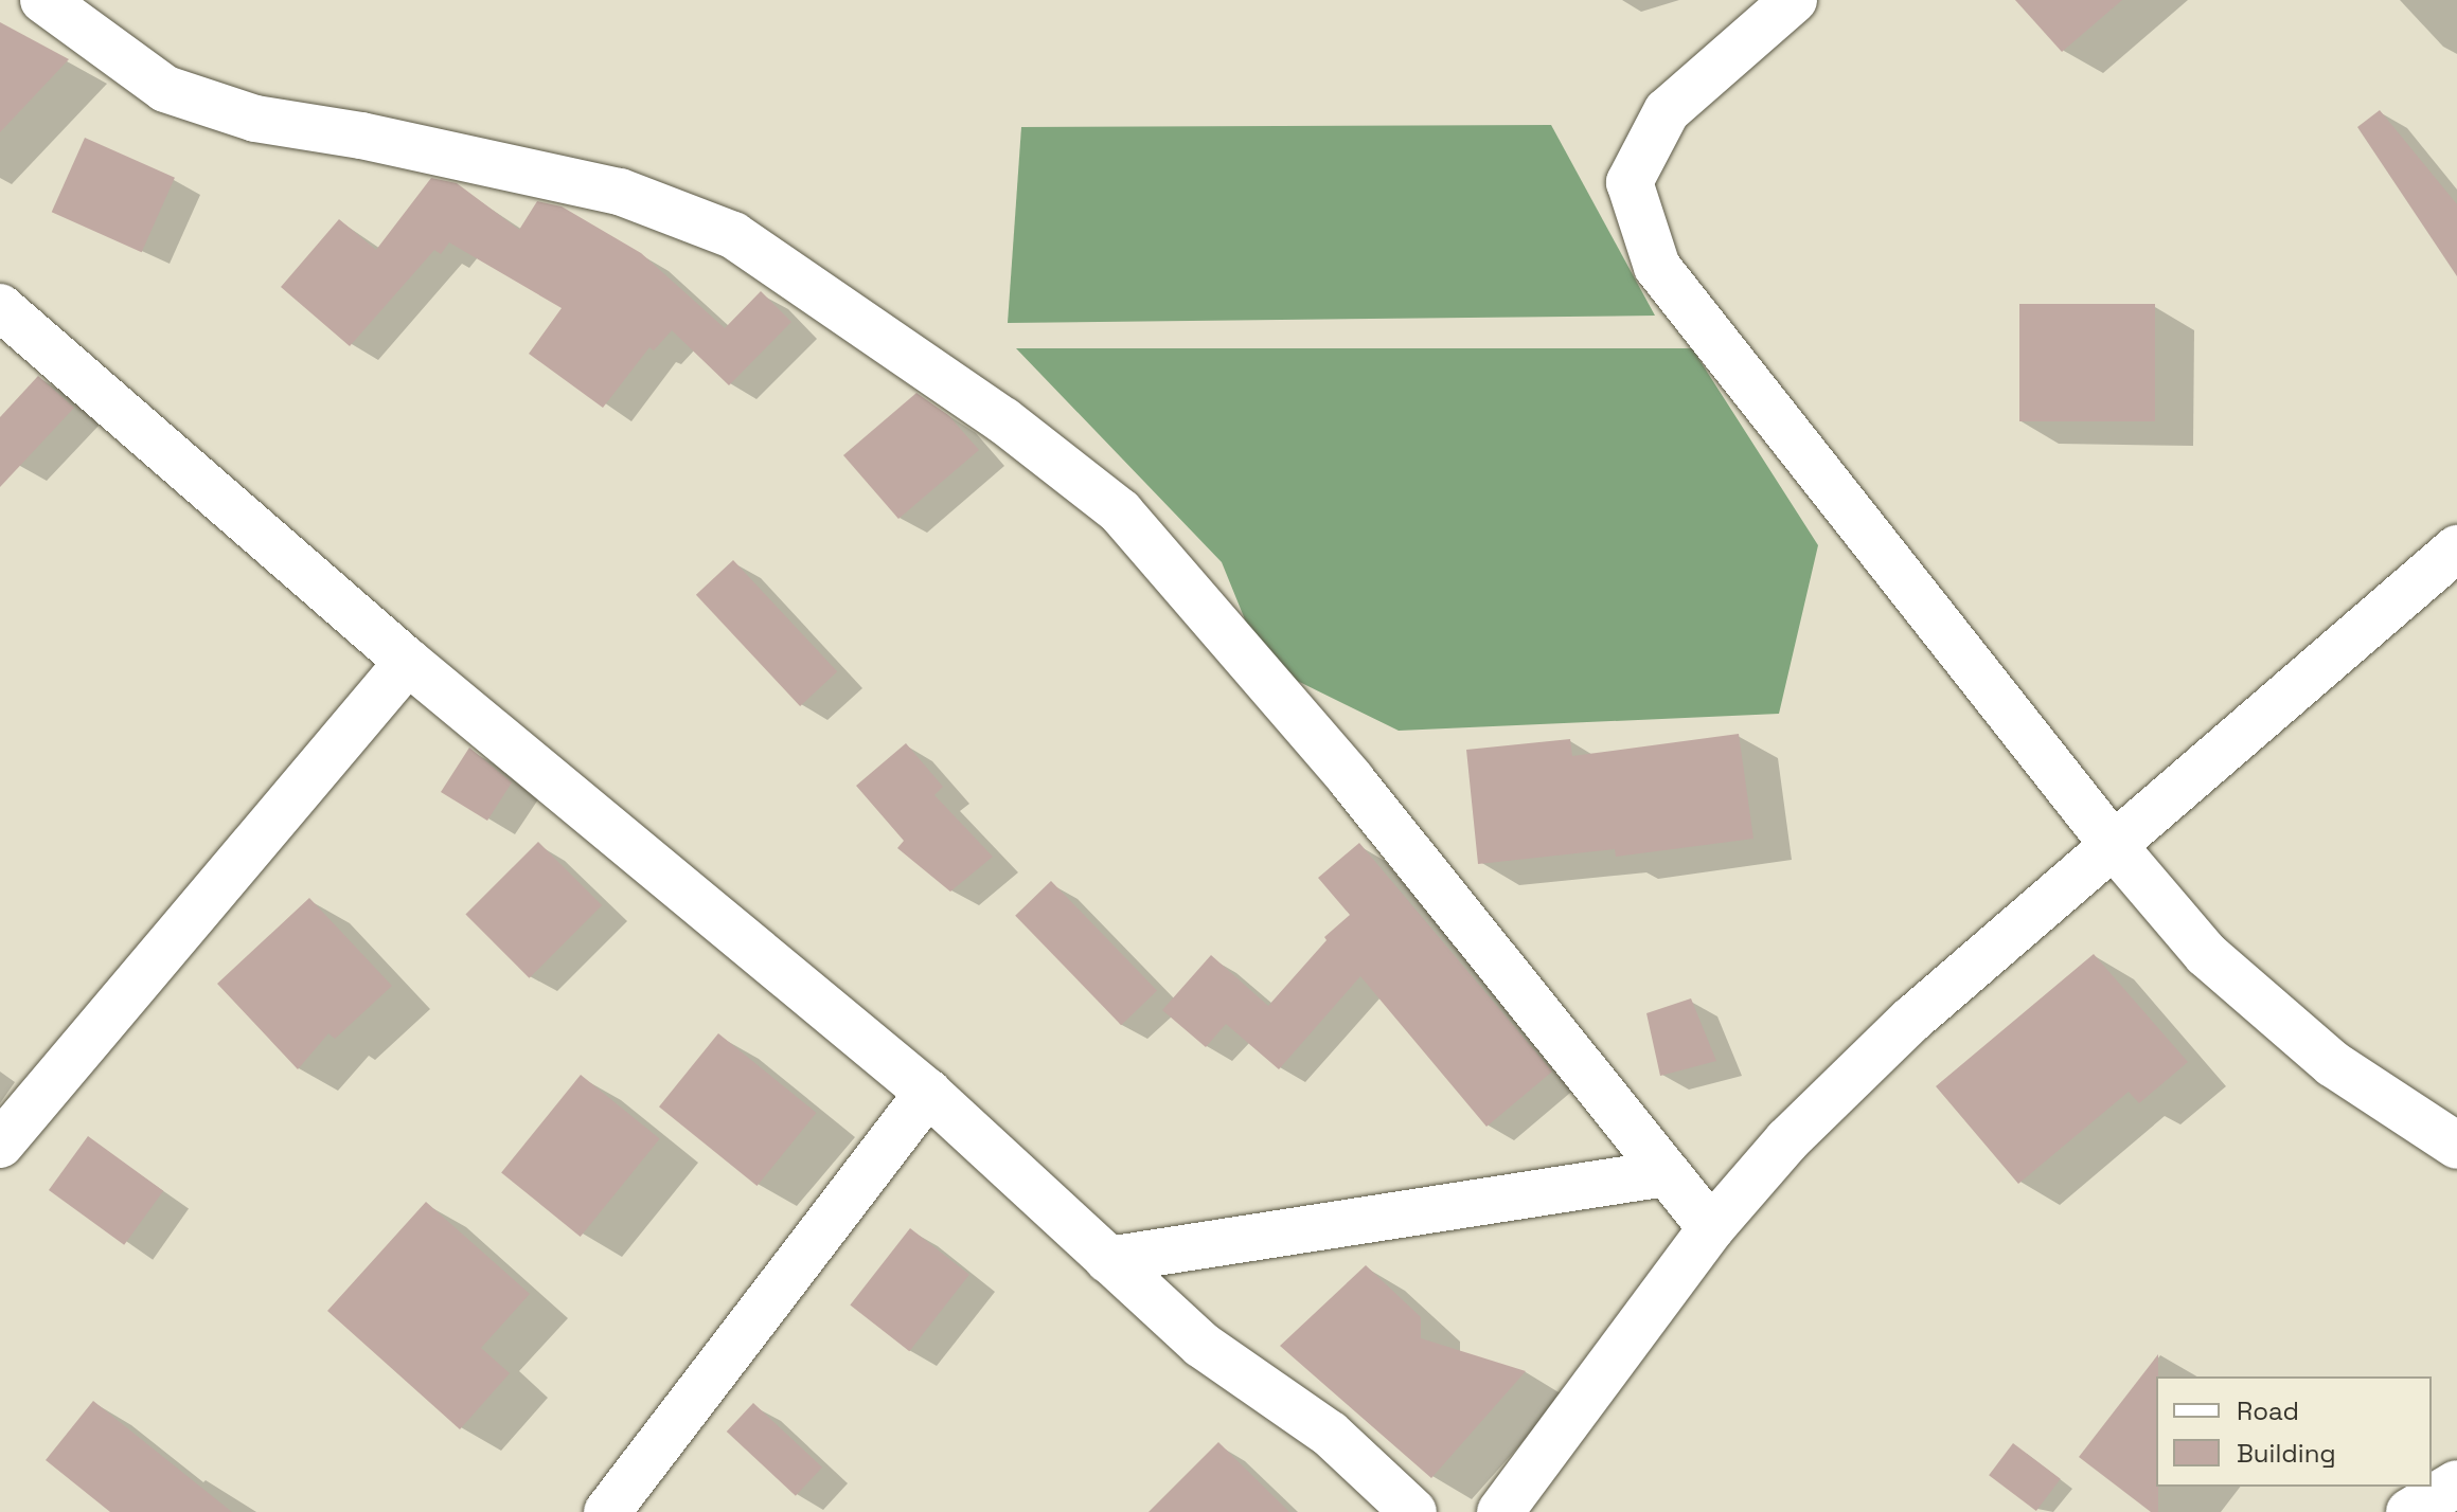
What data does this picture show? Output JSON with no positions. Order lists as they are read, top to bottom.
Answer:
{
  "legend": ["Road", "Building"]
}
